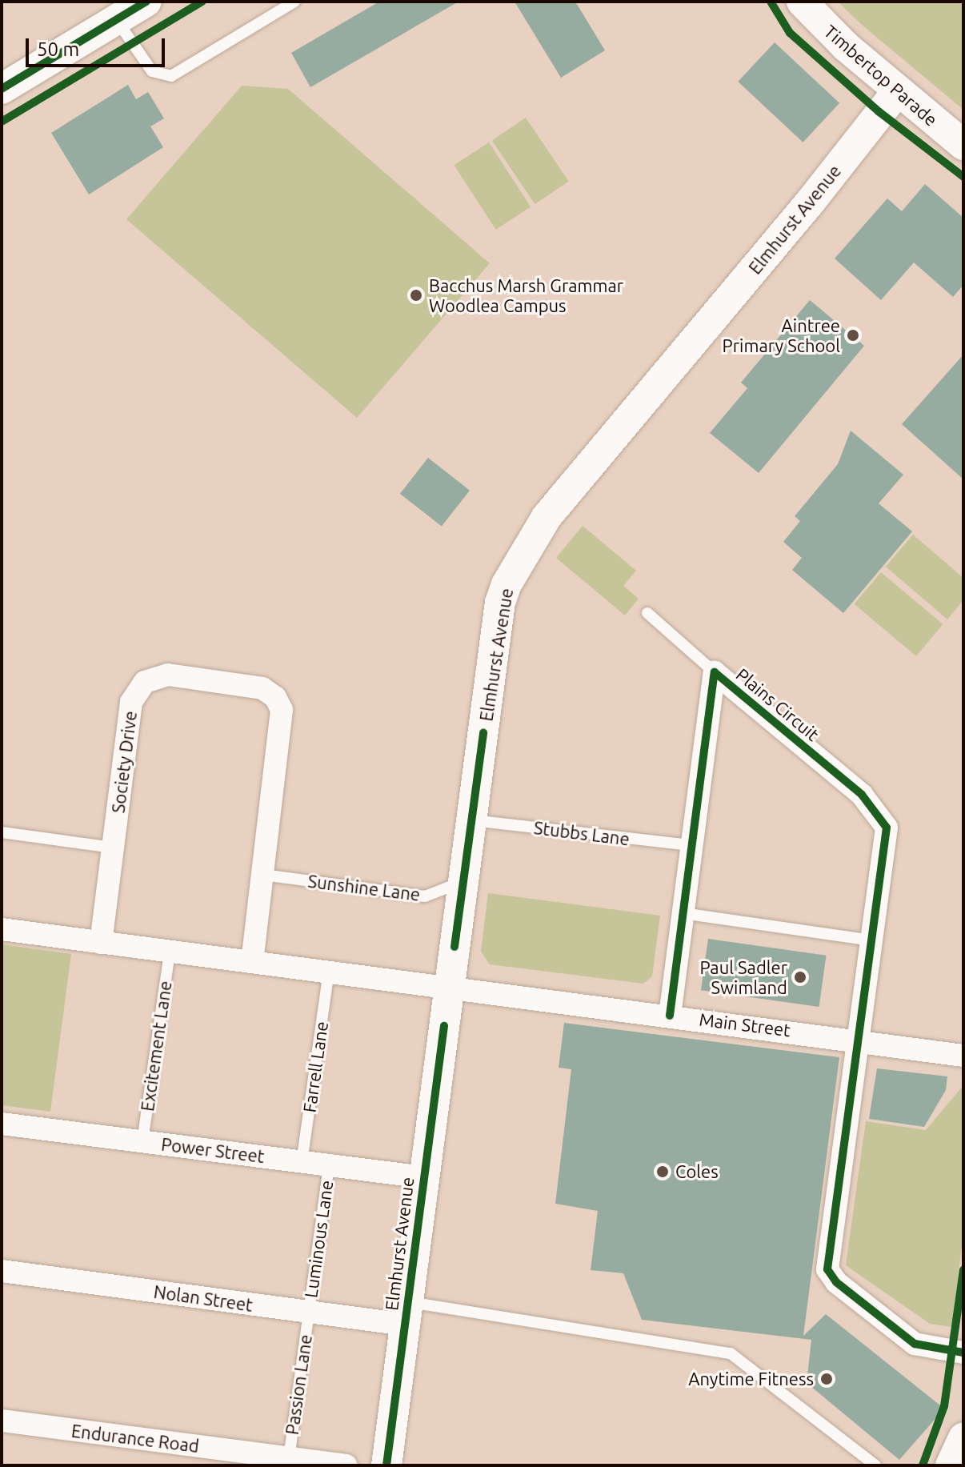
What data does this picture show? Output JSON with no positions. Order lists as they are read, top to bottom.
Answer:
{
  "streets": {
    "street": [
      "Timbertop Parade",
      "Elmhurst Avenue",
      "Plains Circuit",
      "Society Drive",
      "Main Street",
      "Power Street",
      "Nolan Street",
      "Endurance Road"
    ],
    "lane": [
      "Stubbs Lane",
      "Sunshine Lane",
      "Excitement Lane",
      "Farrell Lane",
      "Luminous Lane",
      "Passion Lane"
    ]
  },
  "crossings": [
    ["Timbertop Parade", "Elmhurst Avenue"],
    ["Elmhurst Avenue", "Stubbs Lane"],
    ["Elmhurst Avenue", "Sunshine Lane"],
    ["Elmhurst Avenue", "Main Street"],
    ["Elmhurst Avenue", "Power Street"],
    ["Elmhurst Avenue", "Nolan Street"],
    ["Plains Circuit", "Stubbs Lane"],
    ["Plains Circuit", "Main Street"],
    ["Society Drive", "Sunshine Lane"],
    ["Society Drive", "Main Street"],
    ["Main Street", "Excitement Lane"],
    ["Main Street", "Farrell Lane"],
    ["Excitement Lane", "Power Street"],
    ["Farrell Lane", "Power Street"],
    ["Power Street", "Luminous Lane"],
    ["Luminous Lane", "Nolan Street"],
    ["Luminous Lane", "Passion Lane"],
    ["Nolan Street", "Passion Lane"],
    ["Passion Lane", "Endurance Road"]
  ],
  "places": [
    "Bacchus Marsh Grammar Woodlea Campus",
    "Aintree Primary School",
    "Paul Sadler Swimland",
    "Coles",
    "Anytime Fitness"
  ],
  "scale_bar": "50 m"
}
